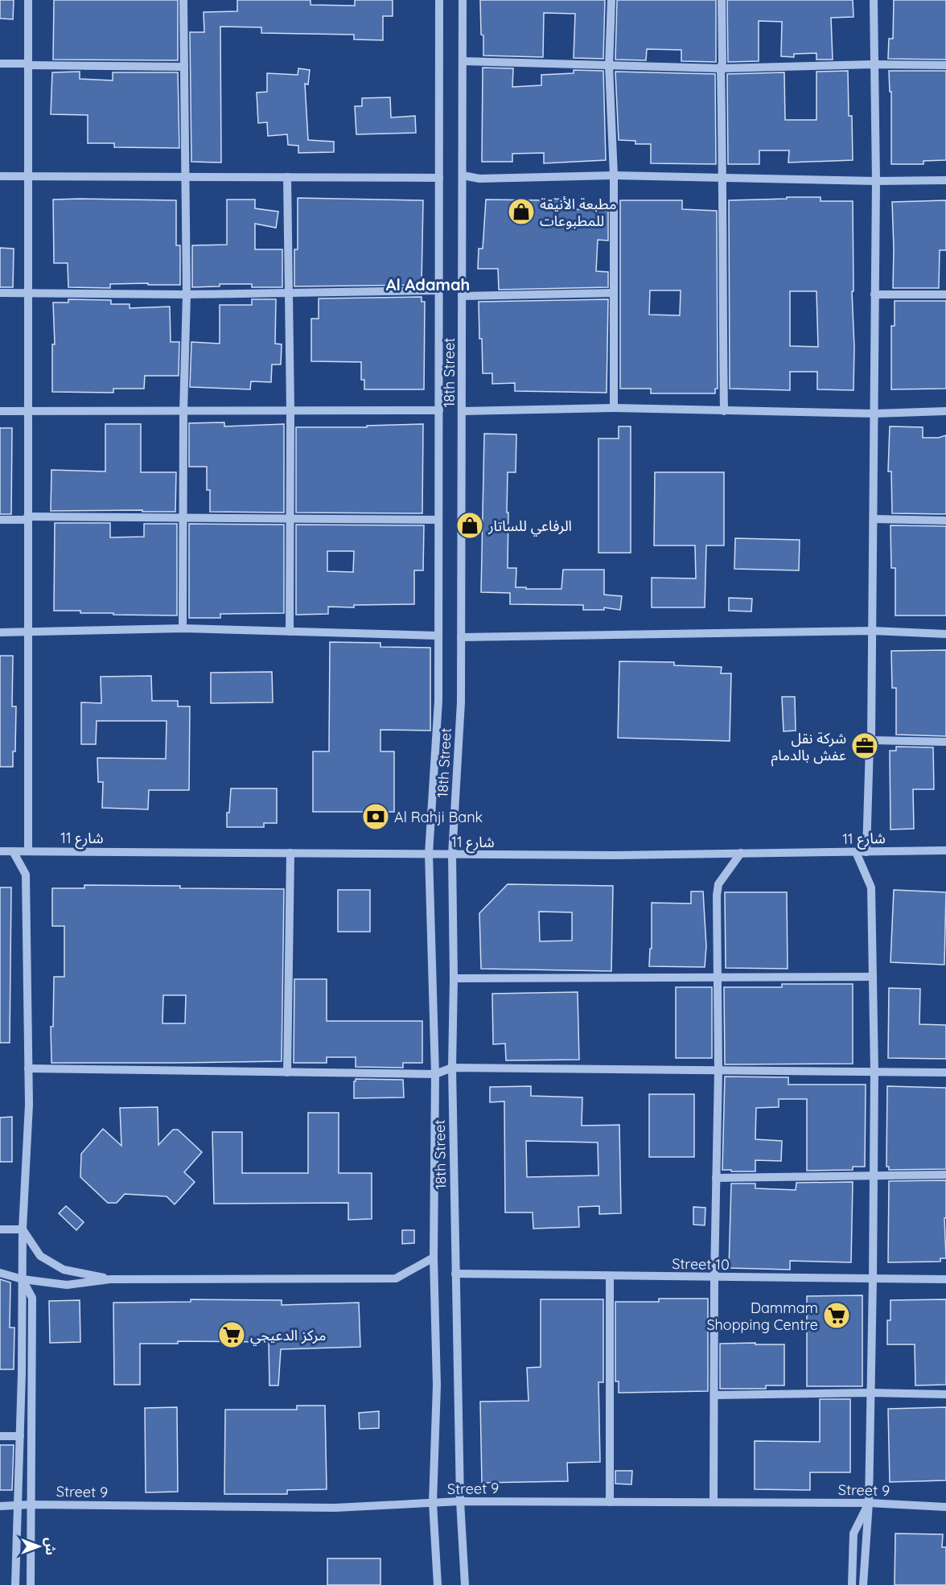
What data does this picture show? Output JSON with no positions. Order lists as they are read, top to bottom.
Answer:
{
  "streets": {
    "street": [
      "18th Street",
      "شارع 11",
      "Street 10",
      "Street 9"
    ]
  },
  "crossings": [
    ["18th Street", "شارع 11"],
    ["18th Street", "Street 10"],
    ["18th Street", "Street 9"]
  ],
  "districts": ["Al Adamah"],
  "places": {
    "shop": ["مطبعة الأنيقة للمطبوعات", "الرفاعي للساتار"],
    "office": ["شركة نقل عفش بالدمام"],
    "bank": ["Al Rahji Bank"],
    "supermarket": ["Dammam Shopping Centre", "مركز الدعيجي"]
  },
  "north": "right"
}
